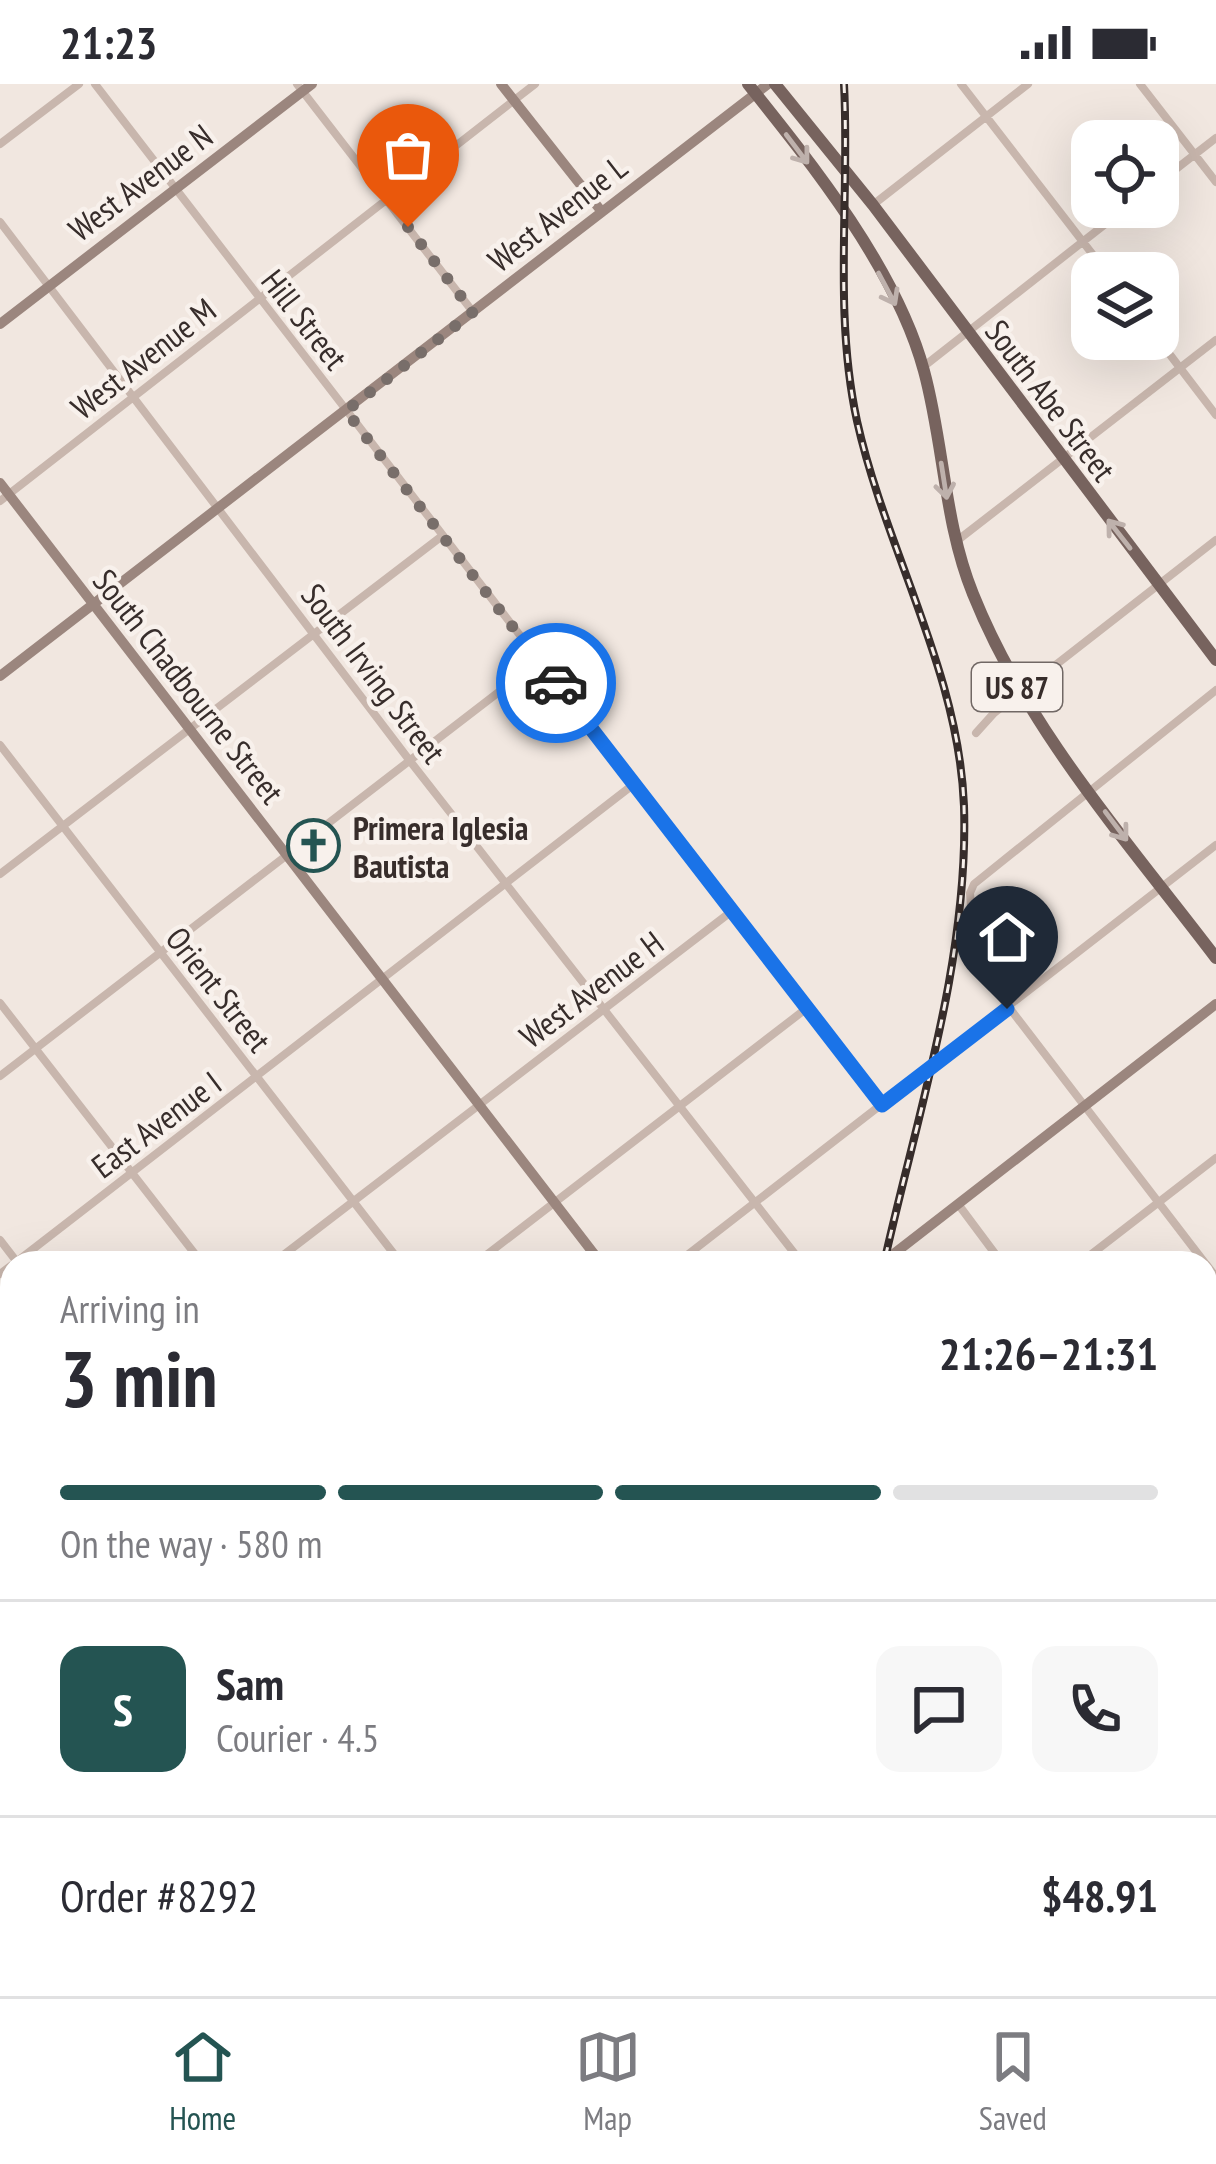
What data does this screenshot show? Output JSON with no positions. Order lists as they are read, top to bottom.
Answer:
{
  "streets": {
    "main road": [
      "West Avenue N",
      "West Avenue L",
      "South Abe Street",
      "South Chadbourne Street",
      "US 87"
    ],
    "street": [
      "Hill Street",
      "West Avenue M",
      "South Irving Street",
      "Orient Street",
      "West Avenue H",
      "East Avenue I"
    ]
  },
  "crossings": [
    ["West Avenue N", "Hill Street"],
    ["West Avenue N", "South Irving Street"],
    ["West Avenue L", "Hill Street"],
    ["West Avenue L", "South Abe Street"],
    ["West Avenue L", "South Irving Street"],
    ["West Avenue L", "South Chadbourne Street"],
    ["West Avenue L", "US 87"],
    ["Hill Street", "West Avenue M"],
    ["Hill Street", "West Avenue H"],
    ["Hill Street", "East Avenue I"],
    ["West Avenue M", "South Irving Street"],
    ["West Avenue M", "South Chadbourne Street"],
    ["South Irving Street", "West Avenue H"],
    ["South Irving Street", "East Avenue I"],
    ["South Chadbourne Street", "West Avenue H"],
    ["South Chadbourne Street", "East Avenue I"],
    ["Orient Street", "West Avenue H"],
    ["Orient Street", "East Avenue I"]
  ],
  "places": {
    "church": ["Primera Iglesia Bautista"]
  },
  "page": {
    "status": "21:23",
    "heading": ["3 min", "Arriving in", "21:26–21:31"],
    "panel": [
      "Sam",
      "Courier · 4.5",
      "Order #8292",
      "$48.91"
    ],
    "bar": "On the way · 580 m",
    "round": "S",
    "tabs": ["Home", "Map", "Saved"]
  }
}
